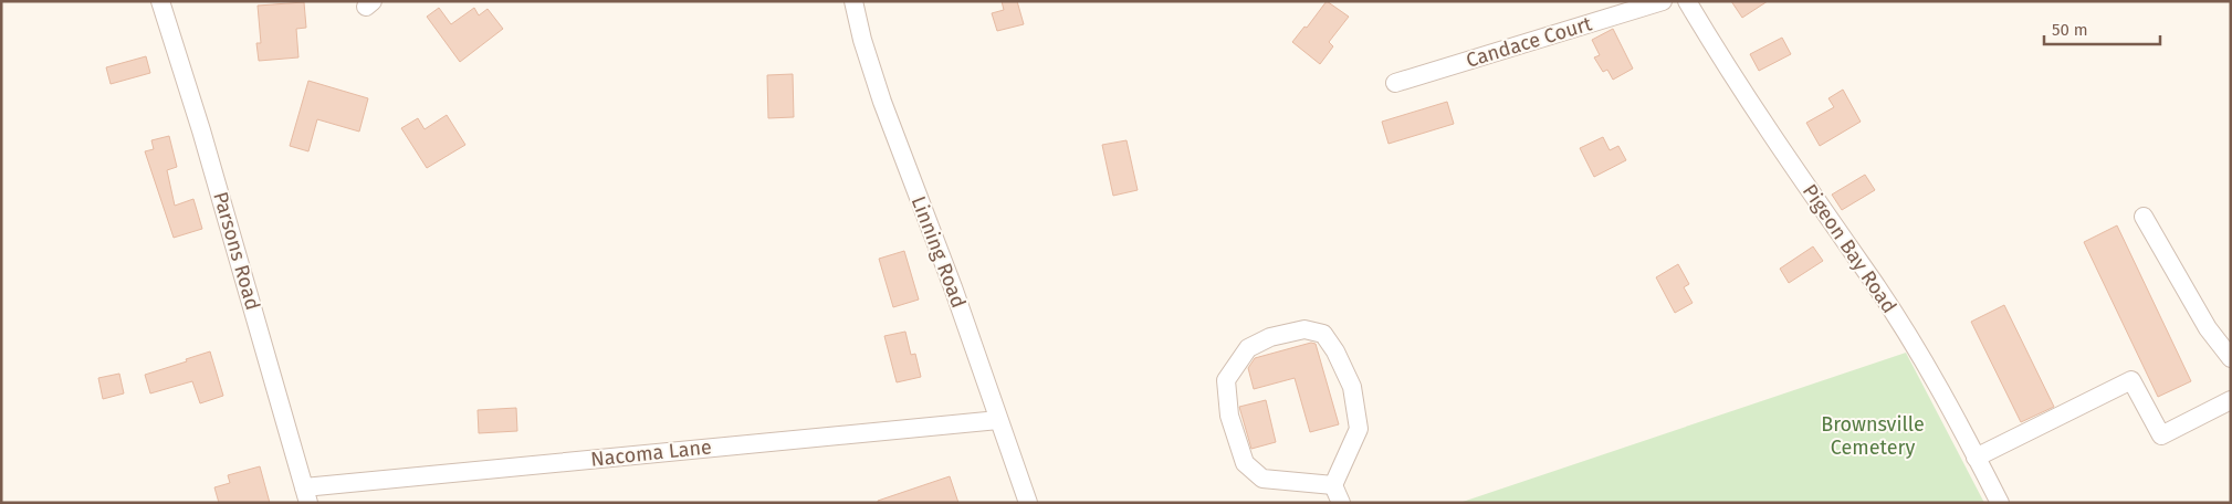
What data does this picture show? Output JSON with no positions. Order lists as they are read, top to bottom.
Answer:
{
  "streets": {
    "street": [
      "Candace Court",
      "Pigeon Bay Road",
      "Parsons Road",
      "Linning Road",
      "Nacoma Lane"
    ]
  },
  "crossings": [
    ["Parsons Road", "Nacoma Lane"],
    ["Linning Road", "Nacoma Lane"]
  ],
  "parks": ["Brownsville Cemetery"],
  "scale_bar": "50 m"
}
